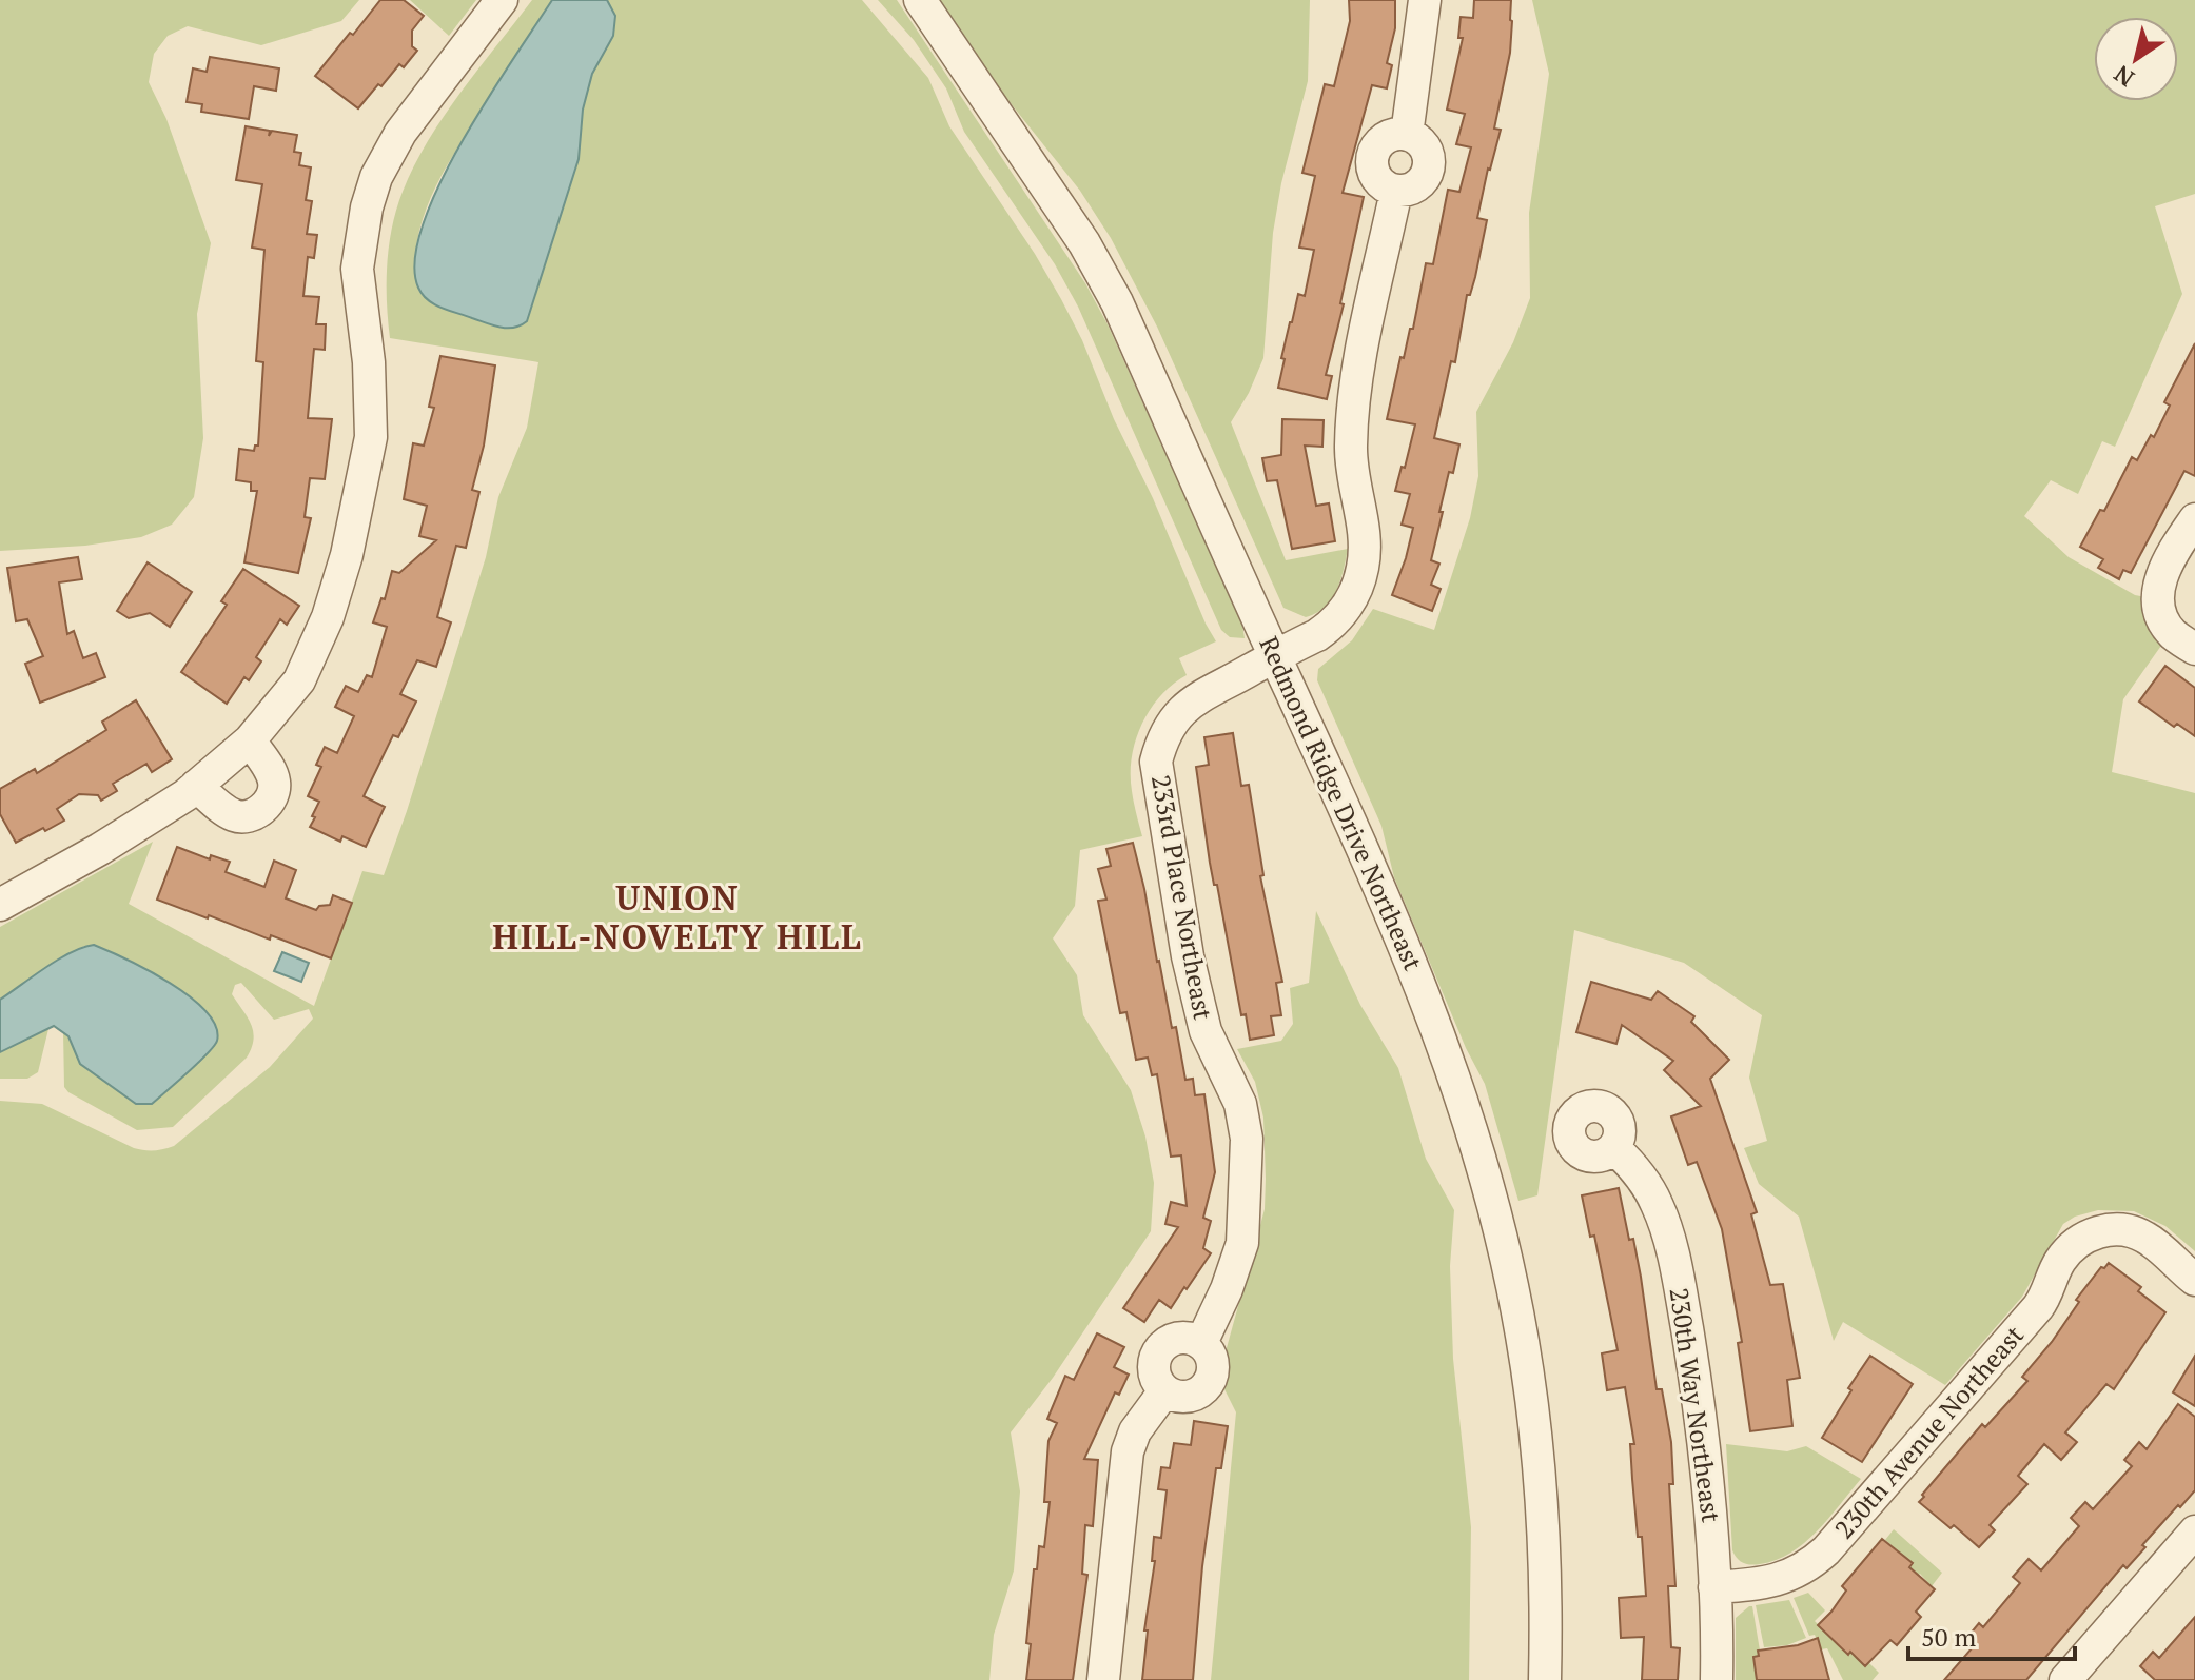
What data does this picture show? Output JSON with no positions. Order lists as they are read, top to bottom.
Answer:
{
  "streets": {
    "street": [
      "Redmond Ridge Drive Northeast",
      "233rd Place Northeast",
      "230th Way Northeast",
      "230th Avenue Northeast"
    ]
  },
  "crossings": [
    ["Redmond Ridge Drive Northeast", "233rd Place Northeast"],
    ["230th Way Northeast", "230th Avenue Northeast"]
  ],
  "districts": ["UNION HILL-NOVELTY HILL"],
  "scale_bar": "50 m",
  "north": "bottom left"
}
